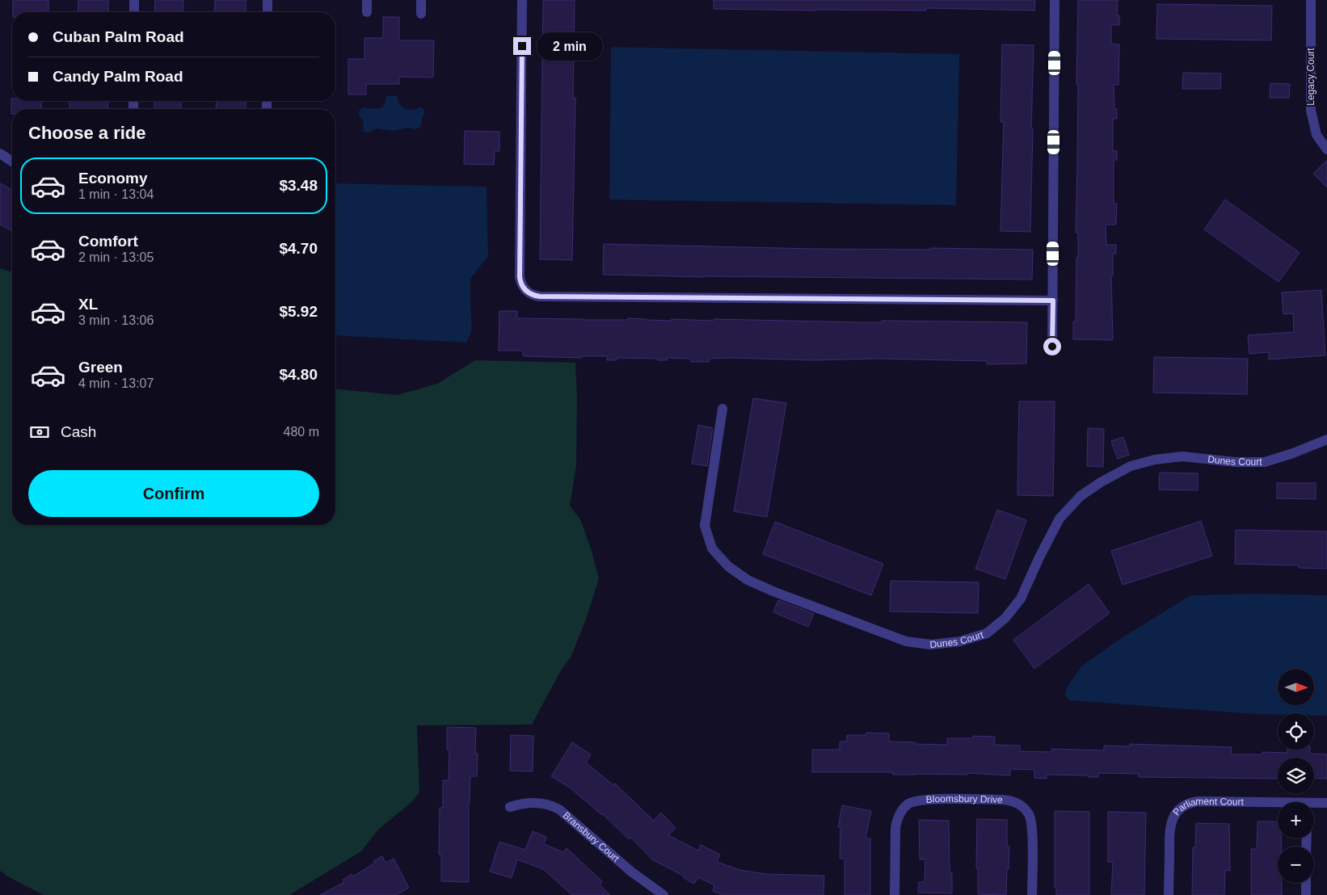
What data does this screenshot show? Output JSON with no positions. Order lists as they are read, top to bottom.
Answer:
{
  "streets": {
    "street": [
      "Legacy Court",
      "Dunes Court",
      "Bloomsbury Drive",
      "Parliament Court",
      "Bransbury Court"
    ]
  },
  "north": "right",
  "page": {
    "banner": ["Cuban Palm Road", "Candy Palm Road"],
    "bubble": "2 min",
    "heading": "Choose a ride",
    "list": [
      {
        "name": "Economy",
        "note": "1 min · 13:04",
        "value": "$3.48"
      },
      {
        "name": "Comfort",
        "note": "2 min · 13:05",
        "value": "$4.70"
      },
      {
        "name": "XL",
        "note": "3 min · 13:06",
        "value": "$5.92"
      },
      {
        "name": "Green",
        "note": "4 min · 13:07",
        "value": "$4.80"
      }
    ],
    "pay": ["Cash", "480 m"],
    "buttons": "Confirm",
    "map_buttons": ["+", "−"]
  }
}
